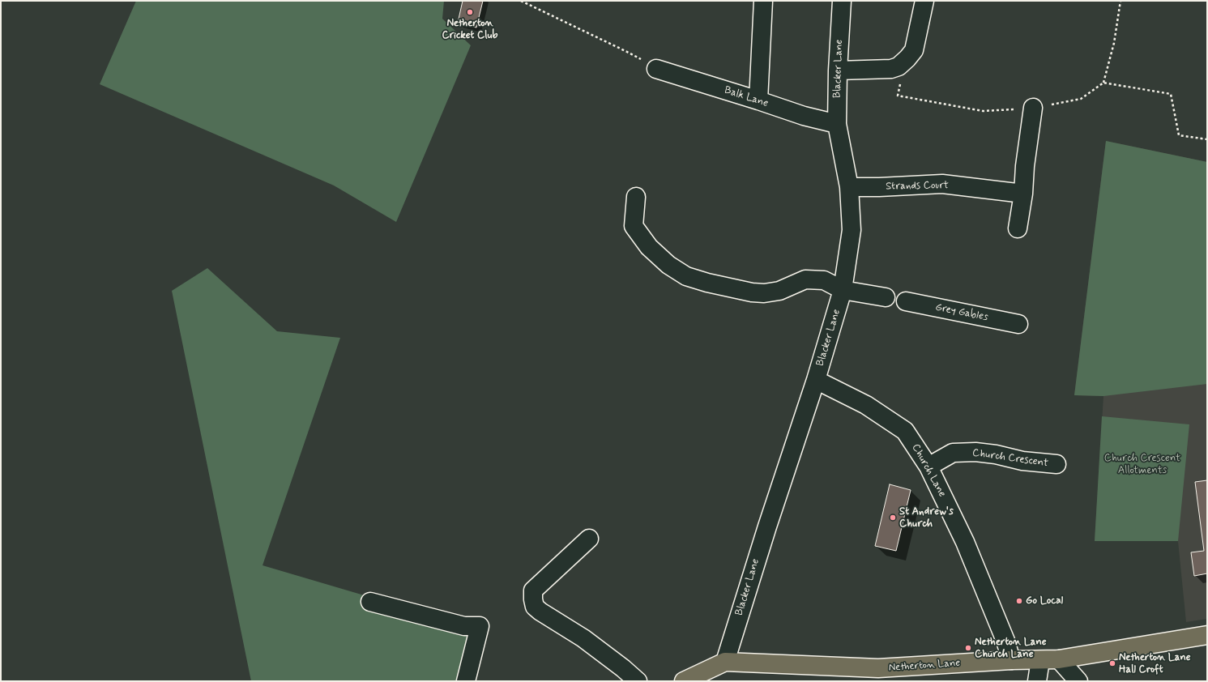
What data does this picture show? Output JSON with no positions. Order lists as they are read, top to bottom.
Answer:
{
  "streets": {
    "main road": ["Netherton Lane"],
    "street": [
      "Blacker Lane",
      "Balk Lane",
      "Strands Court",
      "Grey Gables",
      "Church Crescent",
      "Church Lane"
    ]
  },
  "crossings": [
    ["Blacker Lane", "Balk Lane"],
    ["Blacker Lane", "Strands Court"],
    ["Blacker Lane", "Church Lane"],
    ["Blacker Lane", "Netherton Lane"],
    ["Church Crescent", "Church Lane"],
    ["Church Lane", "Netherton Lane"]
  ],
  "parks": ["Church Crescent Allotments"],
  "places": [
    "Netherton Cricket Club",
    "St Andrew's Church",
    "Go Local",
    "Netherton Lane Church Lane",
    "Netherton Lane Hall Croft"
  ]
}
